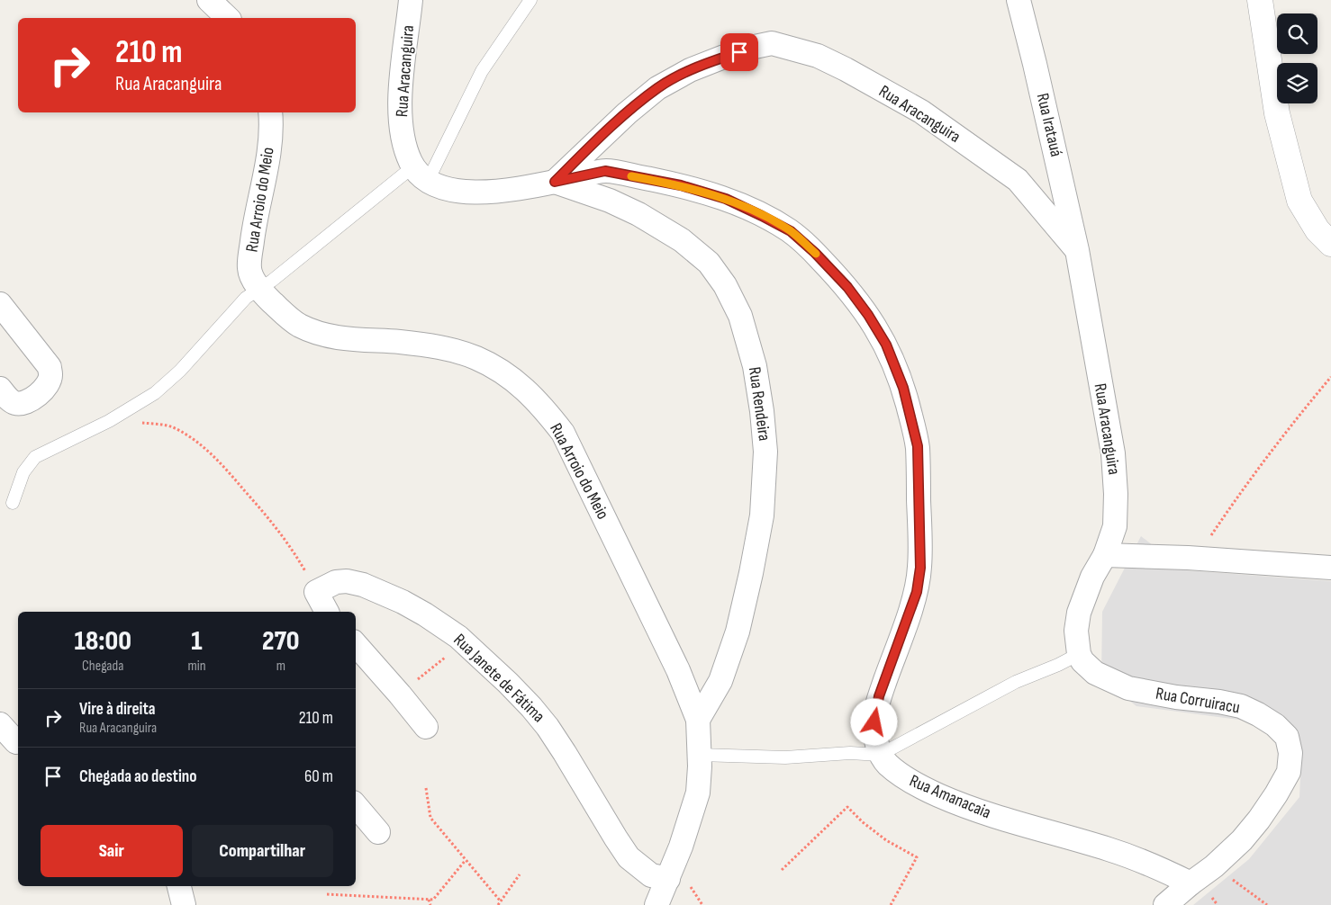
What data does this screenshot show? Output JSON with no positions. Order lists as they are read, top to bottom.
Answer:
{
  "streets": {
    "street": [
      "Rua Aracanguira",
      "Rua Iratauá",
      "Rua Arroio do Meio",
      "Rua Rendeira",
      "Rua Janete de Fátima",
      "Rua Corruiracu",
      "Rua Amanacaia"
    ]
  },
  "crossings": [
    ["Rua Aracanguira", "Rua Iratauá"],
    ["Rua Aracanguira", "Rua Rendeira"],
    ["Rua Arroio do Meio", "Rua Rendeira"],
    ["Rua Arroio do Meio", "Rua Janete de Fátima"],
    ["Rua Corruiracu", "Rua Amanacaia"]
  ],
  "page": {
    "turn": ["210 m", "Rua Aracanguira"],
    "eta": [
      "18:00",
      "Chegada",
      "1",
      "min",
      "270",
      "m"
    ],
    "list": [
      {
        "name": "Vire à direita",
        "note": "Rua Aracanguira",
        "value": "210 m"
      },
      {
        "name": "Chegada ao destino",
        "value": "60 m"
      }
    ],
    "buttons": ["Sair", "Compartilhar"]
  }
}
